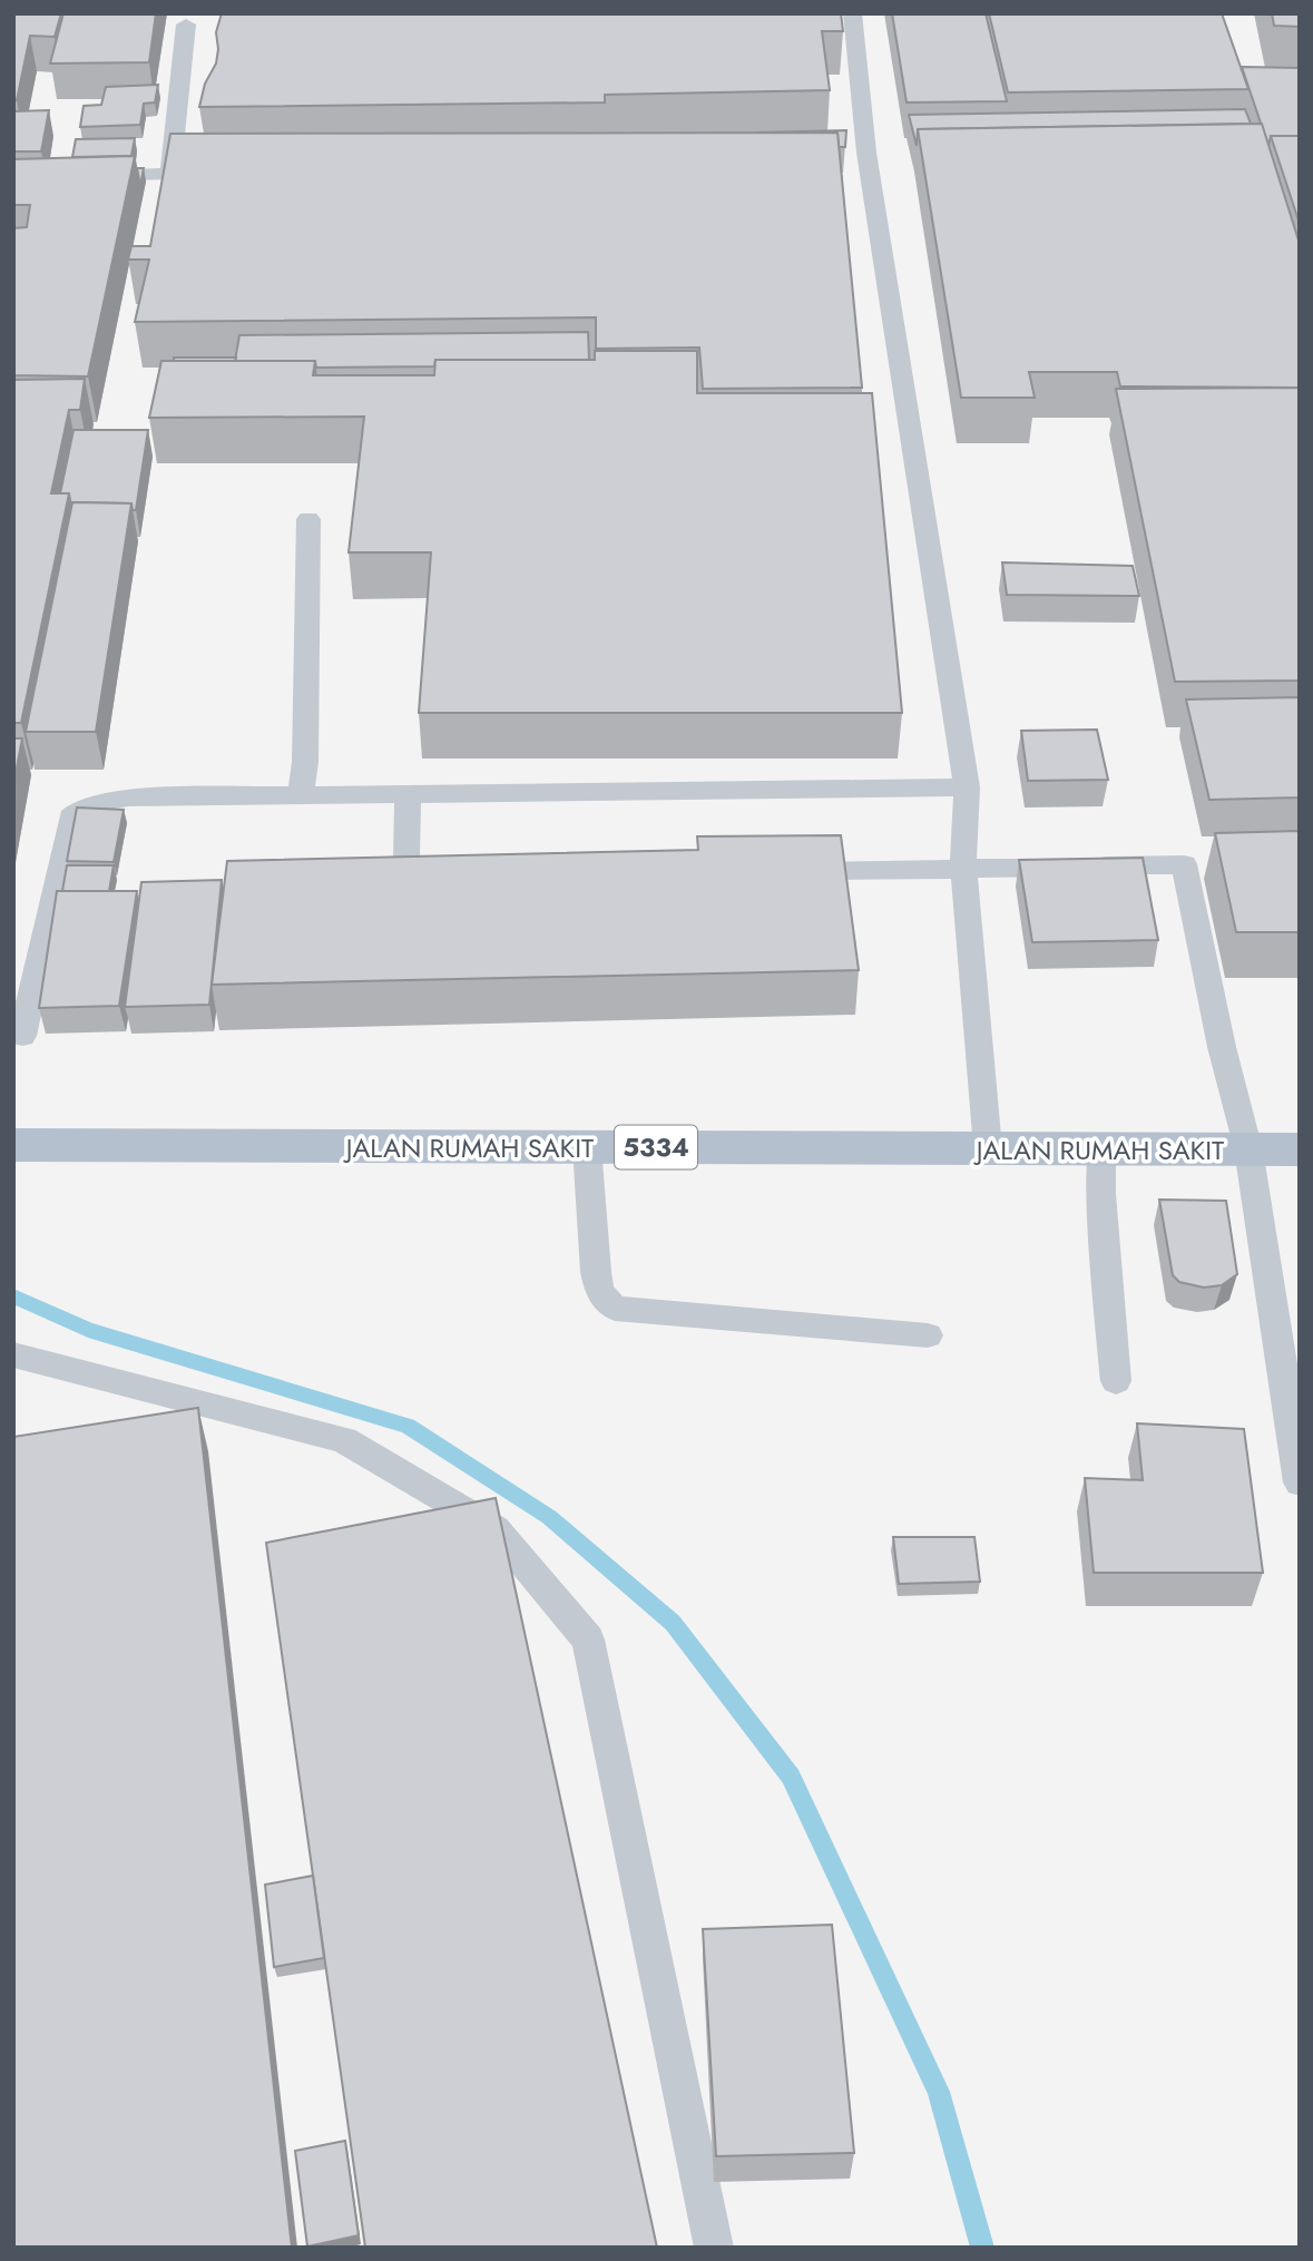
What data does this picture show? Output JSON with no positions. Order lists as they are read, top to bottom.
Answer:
{
  "streets": {
    "main road": ["JALAN RUMAH SAKIT", "5334"]
  }
}
